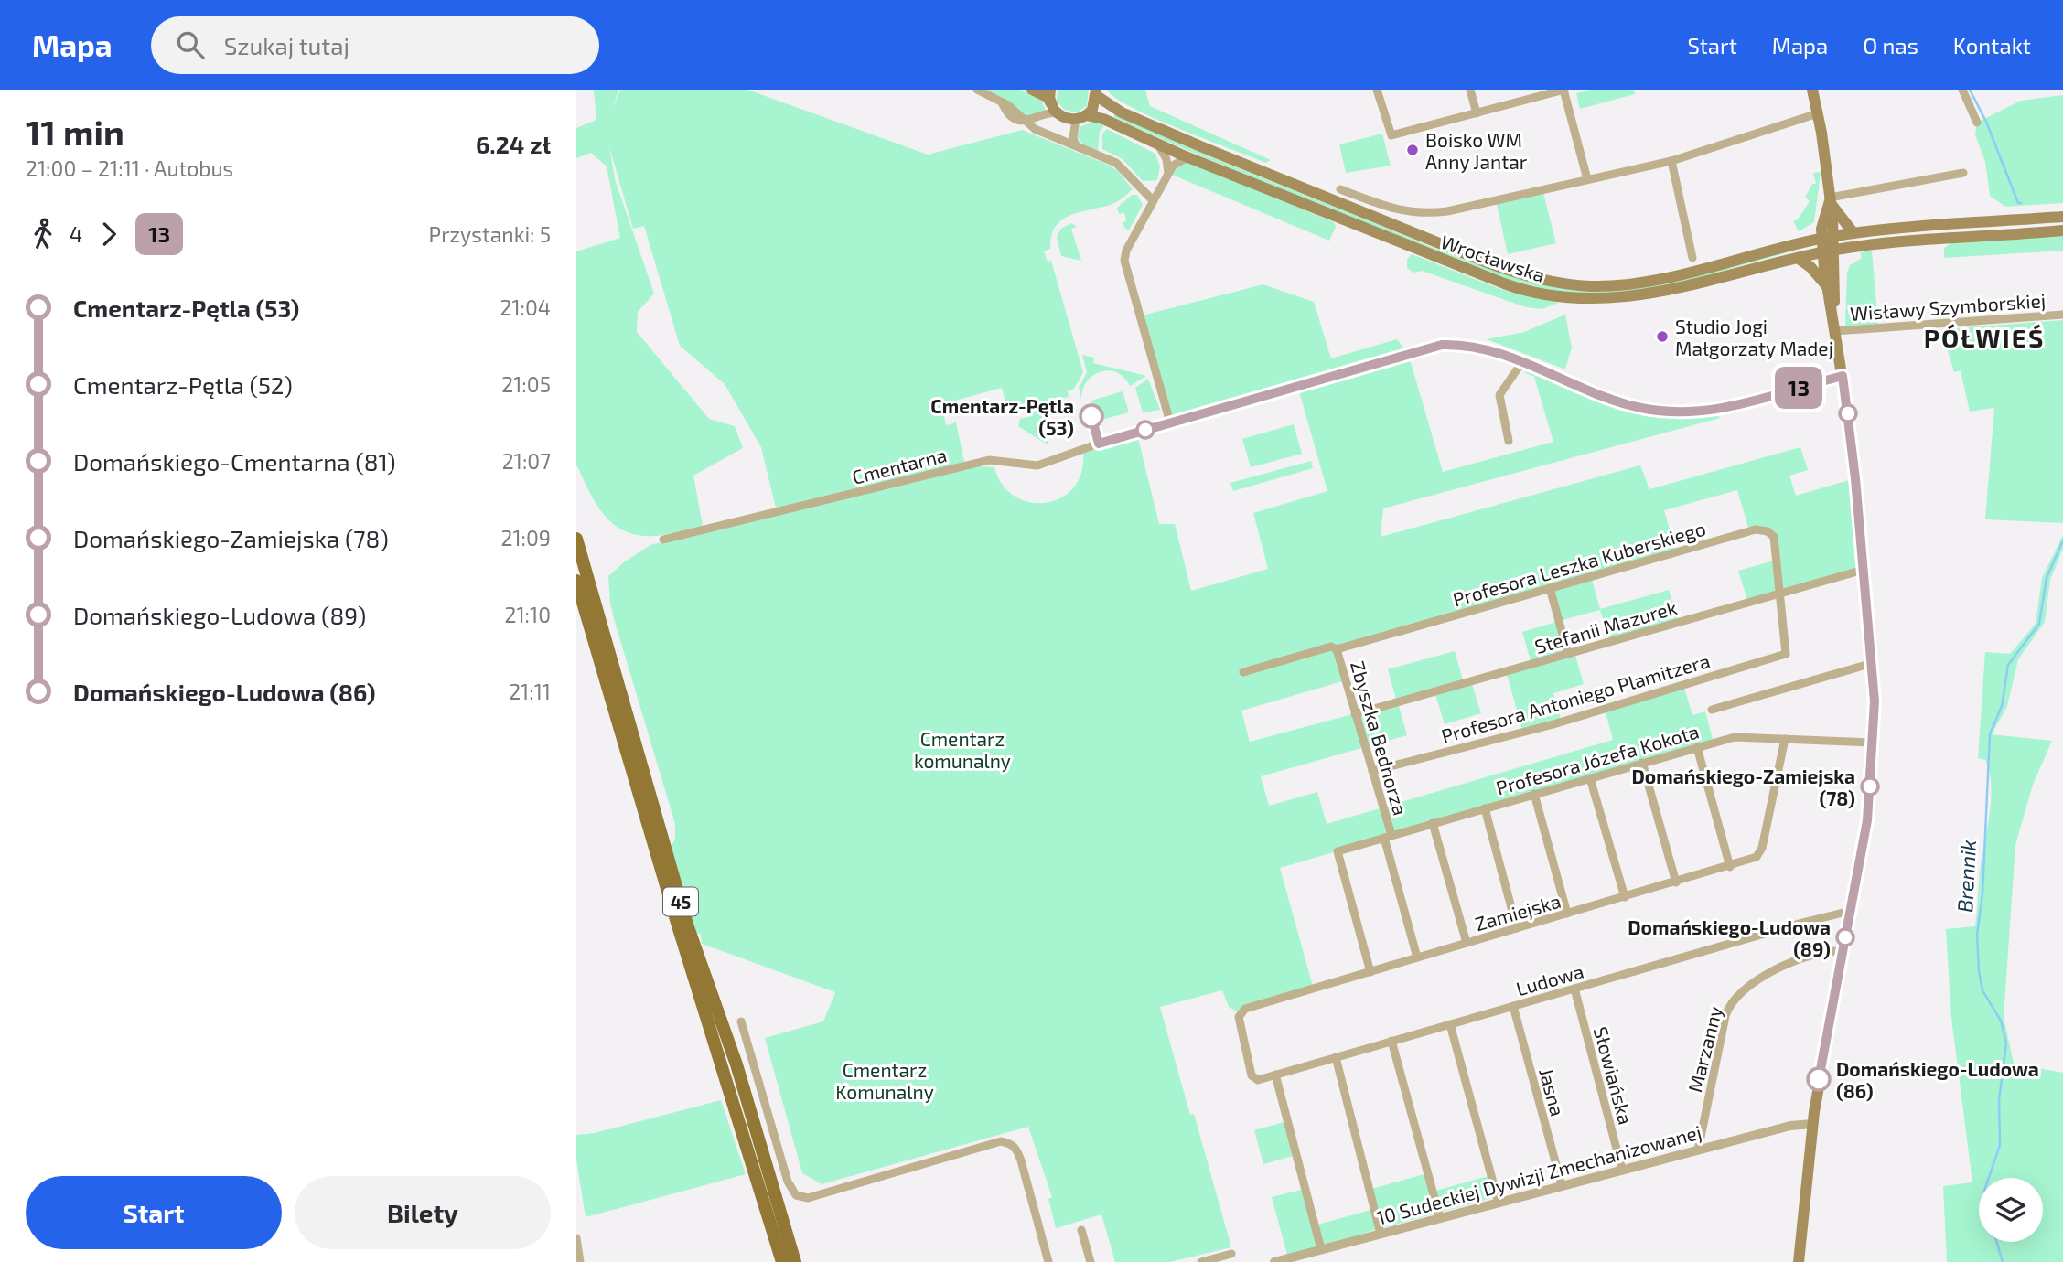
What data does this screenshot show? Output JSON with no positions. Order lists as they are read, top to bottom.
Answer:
{
  "streets": {
    "main road": ["Wrocławska", "45"],
    "street": [
      "Wisławy Szymborskiej",
      "Cmentarna",
      "Profesora Leszka Kuberskiego",
      "Stefanii Mazurek",
      "Profesora Antoniego Plamitzera",
      "Zbyszka Bednorza",
      "Profesora Józefa Kokota",
      "Zamiejska",
      "Ludowa",
      "Marzanny",
      "Słowiańska",
      "Jasna",
      "10 Sudeckiej Dywizji Zmechanizowanej"
    ]
  },
  "crossings": [
    ["Profesora Leszka Kuberskiego", "Stefanii Mazurek"],
    ["Profesora Leszka Kuberskiego", "Profesora Antoniego Plamitzera"],
    ["Profesora Leszka Kuberskiego", "Zbyszka Bednorza"],
    ["Stefanii Mazurek", "Profesora Antoniego Plamitzera"],
    ["Stefanii Mazurek", "Zbyszka Bednorza"],
    ["Profesora Antoniego Plamitzera", "Zbyszka Bednorza"],
    ["Zbyszka Bednorza", "Profesora Józefa Kokota"],
    ["Zbyszka Bednorza", "Zamiejska"],
    ["Profesora Józefa Kokota", "Zamiejska"],
    ["Zamiejska", "Ludowa"],
    ["Ludowa", "Słowiańska"],
    ["Ludowa", "Jasna"],
    ["Marzanny", "10 Sudeckiej Dywizji Zmechanizowanej"],
    ["Słowiańska", "10 Sudeckiej Dywizji Zmechanizowanej"],
    ["Jasna", "10 Sudeckiej Dywizji Zmechanizowanej"]
  ],
  "districts": ["PÓŁWIEŚ"],
  "water": ["Brennik"],
  "parks": ["Cmentarz komunalny", "Cmentarz Komunalny"],
  "places": [
    "Boisko WM Anny Jantar",
    "Studio Jogi Małgorzaty Madej",
    "Cmentarz-Pętla (53)",
    "Domańskiego-Zamiejska (78)",
    "Domańskiego-Ludowa (89)",
    "Domańskiego-Ludowa (86)"
  ],
  "lines": ["bus line 13"],
  "page": {
    "header": "Mapa",
    "search": "Szukaj tutaj",
    "nav": [
      "Start",
      "Mapa",
      "O nas",
      "Kontakt"
    ],
    "heading": ["11 min", "21:00 – 21:11 · Autobus", "6.24 zł"],
    "on_map": "13",
    "legs": ["4", "13", "Przystanki: 5"],
    "list": [
      {
        "name": "Cmentarz-Pętla (53)",
        "value": "21:04"
      },
      {
        "name": "Cmentarz-Pętla (52)",
        "value": "21:05"
      },
      {
        "name": "Domańskiego-Cmentarna (81)",
        "value": "21:07"
      },
      {
        "name": "Domańskiego-Zamiejska (78)",
        "value": "21:09"
      },
      {
        "name": "Domańskiego-Ludowa (89)",
        "value": "21:10"
      },
      {
        "name": "Domańskiego-Ludowa (86)",
        "value": "21:11"
      }
    ],
    "buttons": ["Start", "Bilety"]
  }
}
